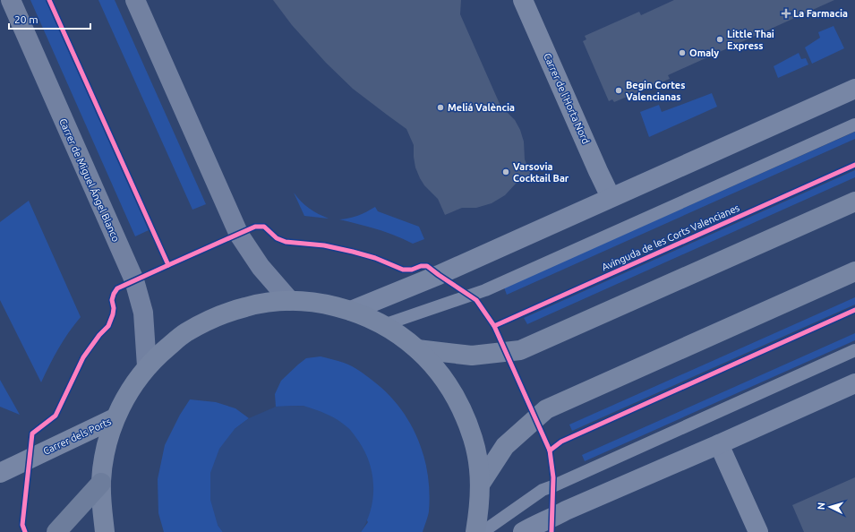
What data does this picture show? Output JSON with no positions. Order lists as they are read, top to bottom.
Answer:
{
  "streets": {
    "street": ["Carrer de l'Horta Nord", "Carrer de Miguel Ángel Blanco", "Carrer dels Ports"],
    "cycle path": ["Avinguda de les Corts Valencianes"]
  },
  "places": {
    "health": ["La Farmacia"],
    "other": [
      "Little Thai Express",
      "Omaly",
      "Begin Cortes Valencianas",
      "Meliá València",
      "Varsovia Cocktail Bar"
    ]
  },
  "scale_bar": "20 m",
  "north": "left"
}
